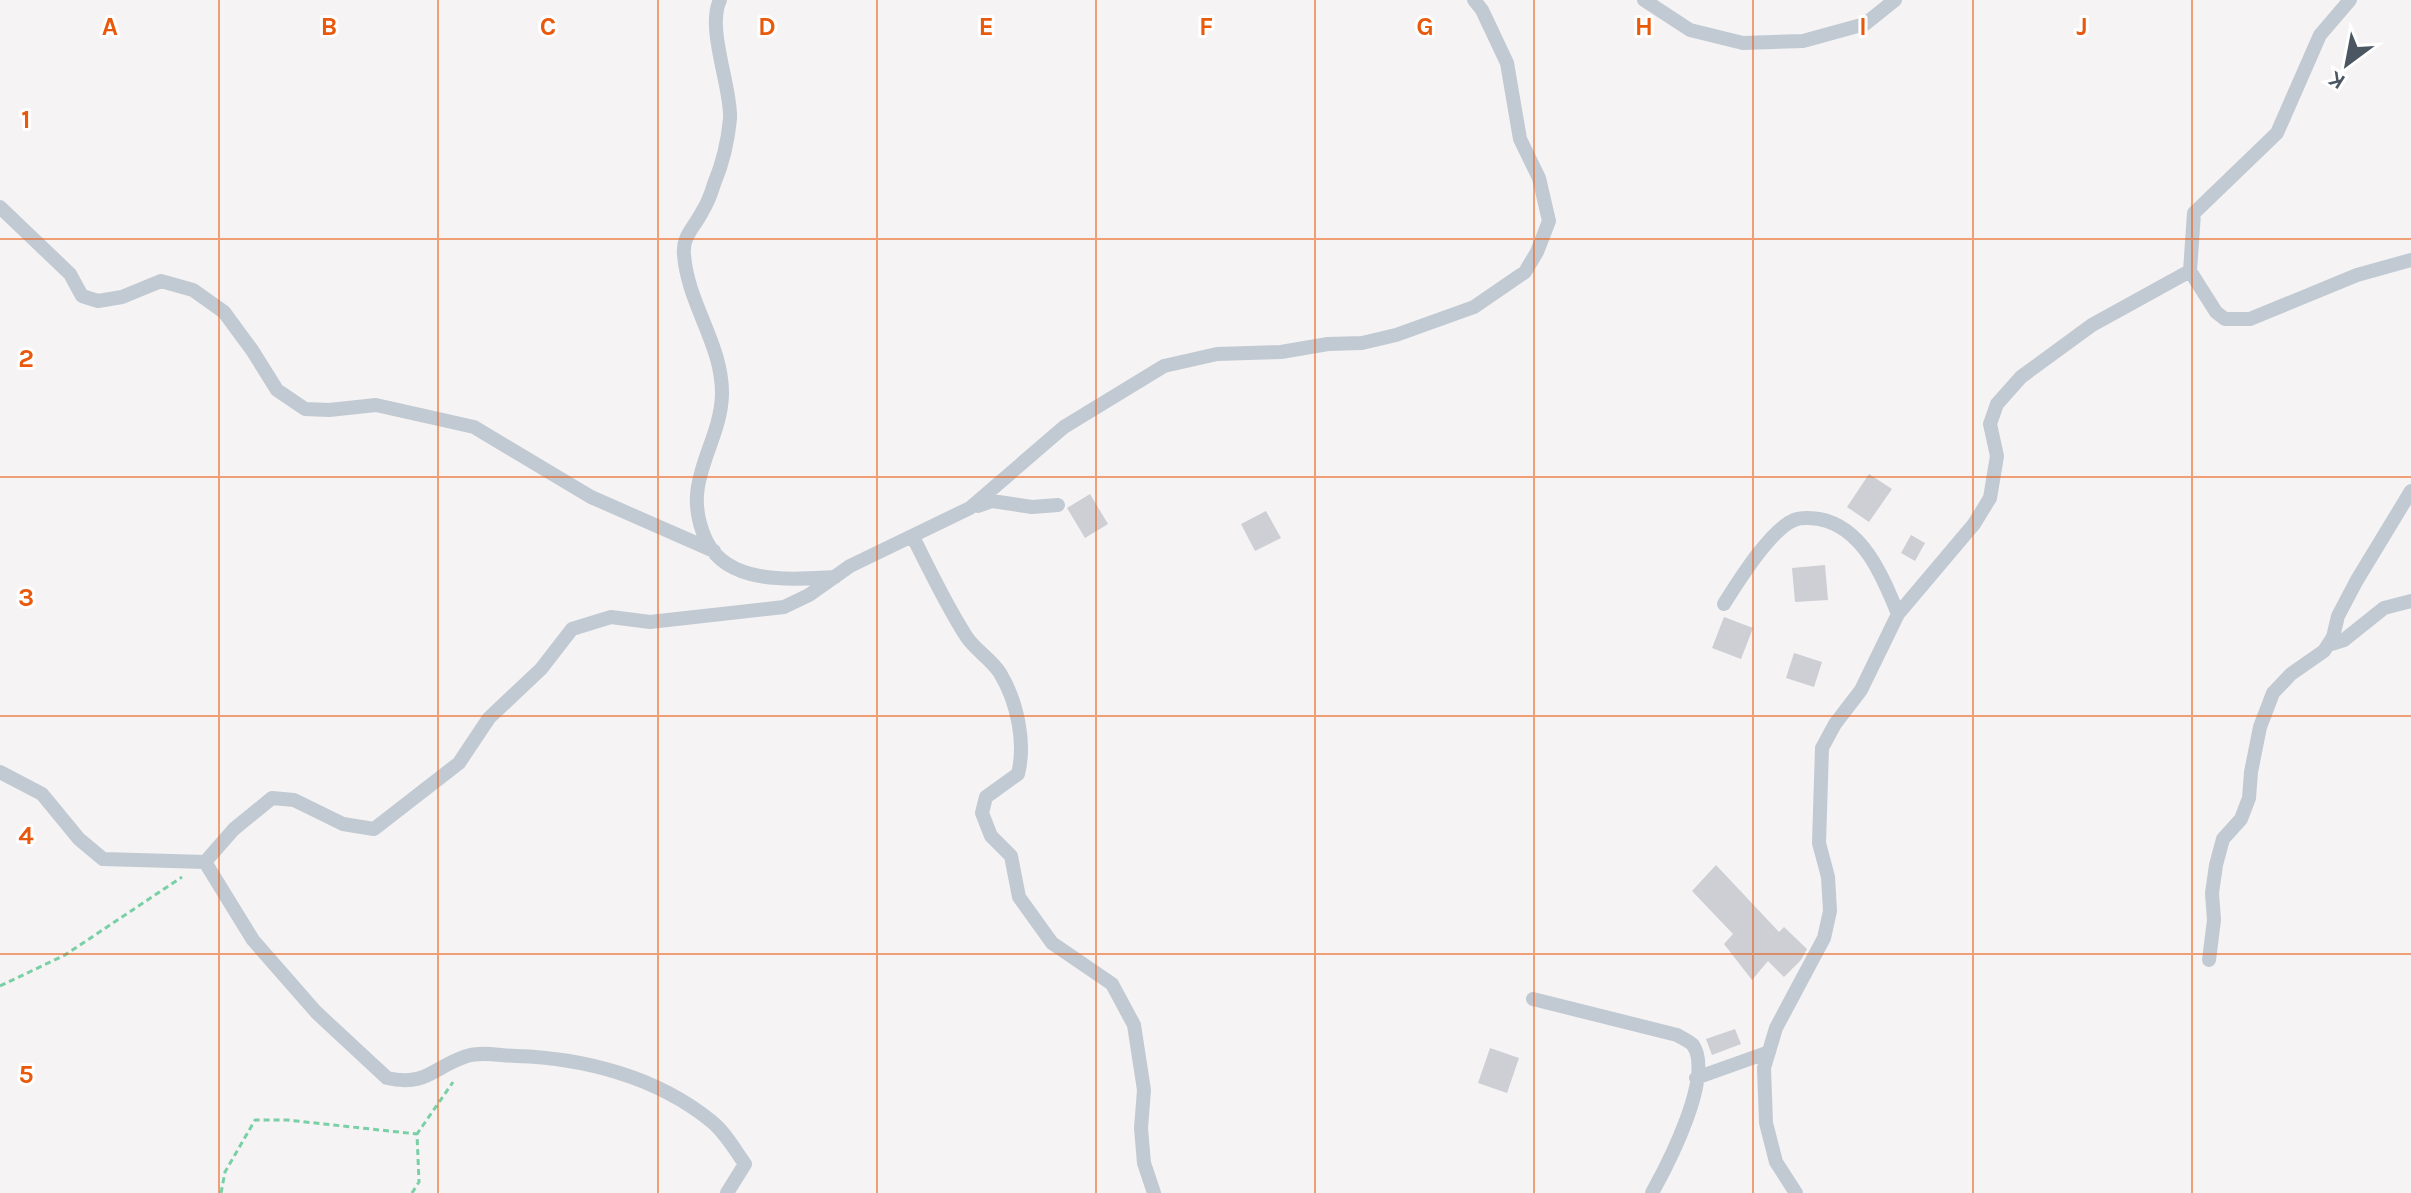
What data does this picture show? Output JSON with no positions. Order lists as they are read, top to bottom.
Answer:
{
  "north": "bottom left",
  "grid": {
    "columns": [
      "A",
      "B",
      "C",
      "D",
      "E",
      "F",
      "G",
      "H",
      "I",
      "J"
    ],
    "rows": [
      "1",
      "2",
      "3",
      "4",
      "5"
    ]
  }
}
